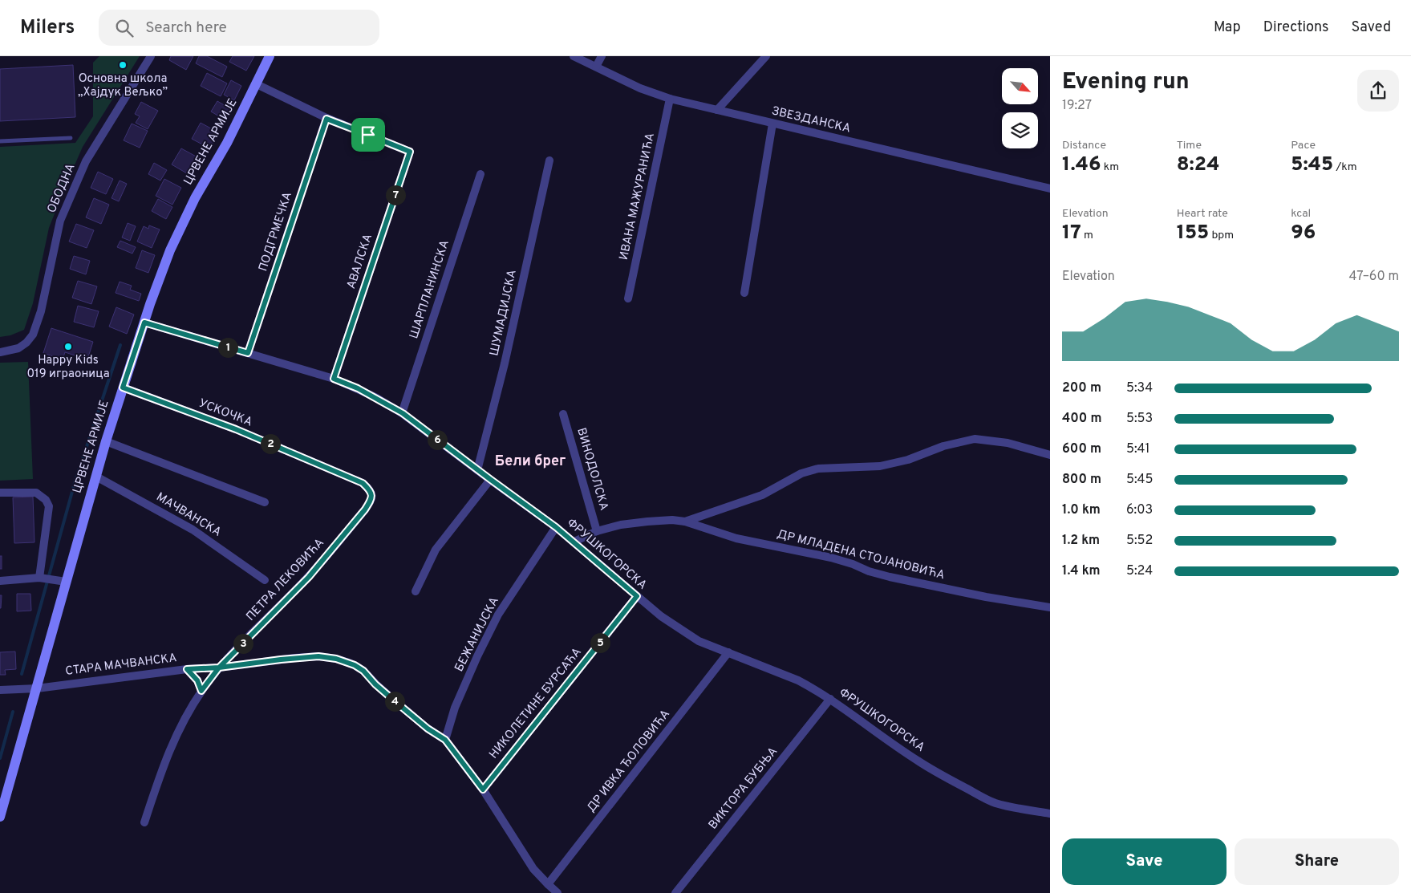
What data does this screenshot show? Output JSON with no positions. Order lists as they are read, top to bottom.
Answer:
{
  "streets": {
    "main road": ["ЦРВЕНЕ АРМИЈЕ"],
    "street": [
      "ЗВЕЗДАНСКА",
      "ОБОДНА",
      "ИВАНА МАЖУРАНИЋА",
      "ПОДГРМЕЧКА",
      "АВАЛСКА",
      "ШАРПЛАНИНСКА",
      "ШУМАДИЈСКА",
      "УСКОЧКА",
      "ВИНОДОЛСКА",
      "МАЧВАНСКА",
      "ФРУШКОГОРСКА",
      "ДР МЛАДЕНА СТОЈАНОВИЋА",
      "ПЕТРА ЛЕКОВИЋА",
      "БЕЖАНИЈСКА",
      "СТАРА МАЧВАНСКА",
      "НИКОЛЕТИНЕ БУРСАЋА",
      "ДР ИВКА ЂОЛОВИЋА",
      "ВИКТОРА БУБЊА"
    ]
  },
  "crossings": [
    ["ЗВЕЗДАНСКА", "ИВАНА МАЖУРАНИЋА"],
    ["ЦРВЕНЕ АРМИЈЕ", "УСКОЧКА"],
    ["ЦРВЕНЕ АРМИЈЕ", "МАЧВАНСКА"],
    ["ЦРВЕНЕ АРМИЈЕ", "ФРУШКОГОРСКА"],
    ["ЦРВЕНЕ АРМИЈЕ", "СТАРА МАЧВАНСКА"],
    ["ПОДГРМЕЧКА", "АВАЛСКА"],
    ["ПОДГРМЕЧКА", "ФРУШКОГОРСКА"],
    ["АВАЛСКА", "ФРУШКОГОРСКА"],
    ["ШАРПЛАНИНСКА", "ФРУШКОГОРСКА"],
    ["ШУМАДИЈСКА", "ФРУШКОГОРСКА"],
    ["УСКОЧКА", "ПЕТРА ЛЕКОВИЋА"],
    ["ВИНОДОЛСКА", "ДР МЛАДЕНА СТОЈАНОВИЋА"],
    ["ФРУШКОГОРСКА", "ДР МЛАДЕНА СТОЈАНОВИЋА"],
    ["ФРУШКОГОРСКА", "БЕЖАНИЈСКА"],
    ["ФРУШКОГОРСКА", "НИКОЛЕТИНЕ БУРСАЋА"],
    ["ФРУШКОГОРСКА", "ДР ИВКА ЂОЛОВИЋА"],
    ["ФРУШКОГОРСКА", "ВИКТОРА БУБЊА"],
    ["ПЕТРА ЛЕКОВИЋА", "СТАРА МАЧВАНСКА"],
    ["БЕЖАНИЈСКА", "СТАРА МАЧВАНСКА"]
  ],
  "districts": ["Бели брег"],
  "places": ["Основна школа „Хајдук Вељко”", "Happy Kids 019 играоница"],
  "north": "bottom right",
  "page": {
    "header": "Milers",
    "search": "Search here",
    "nav": ["Map", "Directions", "Saved"],
    "heading": ["Evening run", "19:27"],
    "stats": [
      ["Distance", "1.46 km"],
      ["Time", "8:24"],
      ["Pace", "5:45 /km"],
      ["Elevation", "17 m"],
      ["Heart rate", "155 bpm"],
      ["kcal", "96"]
    ],
    "pins": [
      "7",
      "1",
      "6",
      "2",
      "5",
      "3",
      "4"
    ],
    "chart": ["Elevation", "47–60 m"],
    "list": [
      {
        "name": "200 m",
        "note": "5:34"
      },
      {
        "name": "400 m",
        "note": "5:53"
      },
      {
        "name": "600 m",
        "note": "5:41"
      },
      {
        "name": "800 m",
        "note": "5:45"
      },
      {
        "name": "1.0 km",
        "note": "6:03"
      },
      {
        "name": "1.2 km",
        "note": "5:52"
      },
      {
        "name": "1.4 km",
        "note": "5:24"
      }
    ],
    "buttons": ["Save", "Share"]
  }
}
